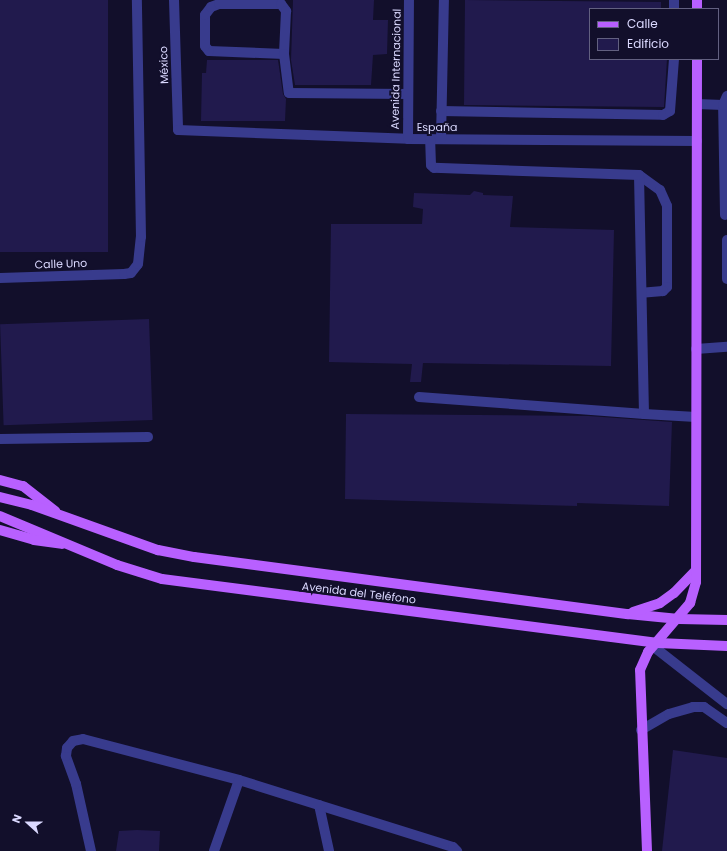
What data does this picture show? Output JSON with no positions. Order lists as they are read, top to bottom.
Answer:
{
  "streets": {
    "main road": ["Avenida del Teléfono"],
    "street": [
      "México",
      "Avenida Internacional",
      "España",
      "Calle Uno"
    ]
  },
  "crossings": [
    ["México", "España"],
    ["Avenida Internacional", "España"]
  ],
  "legend": ["Calle", "Edificio"],
  "north": "left"
}
